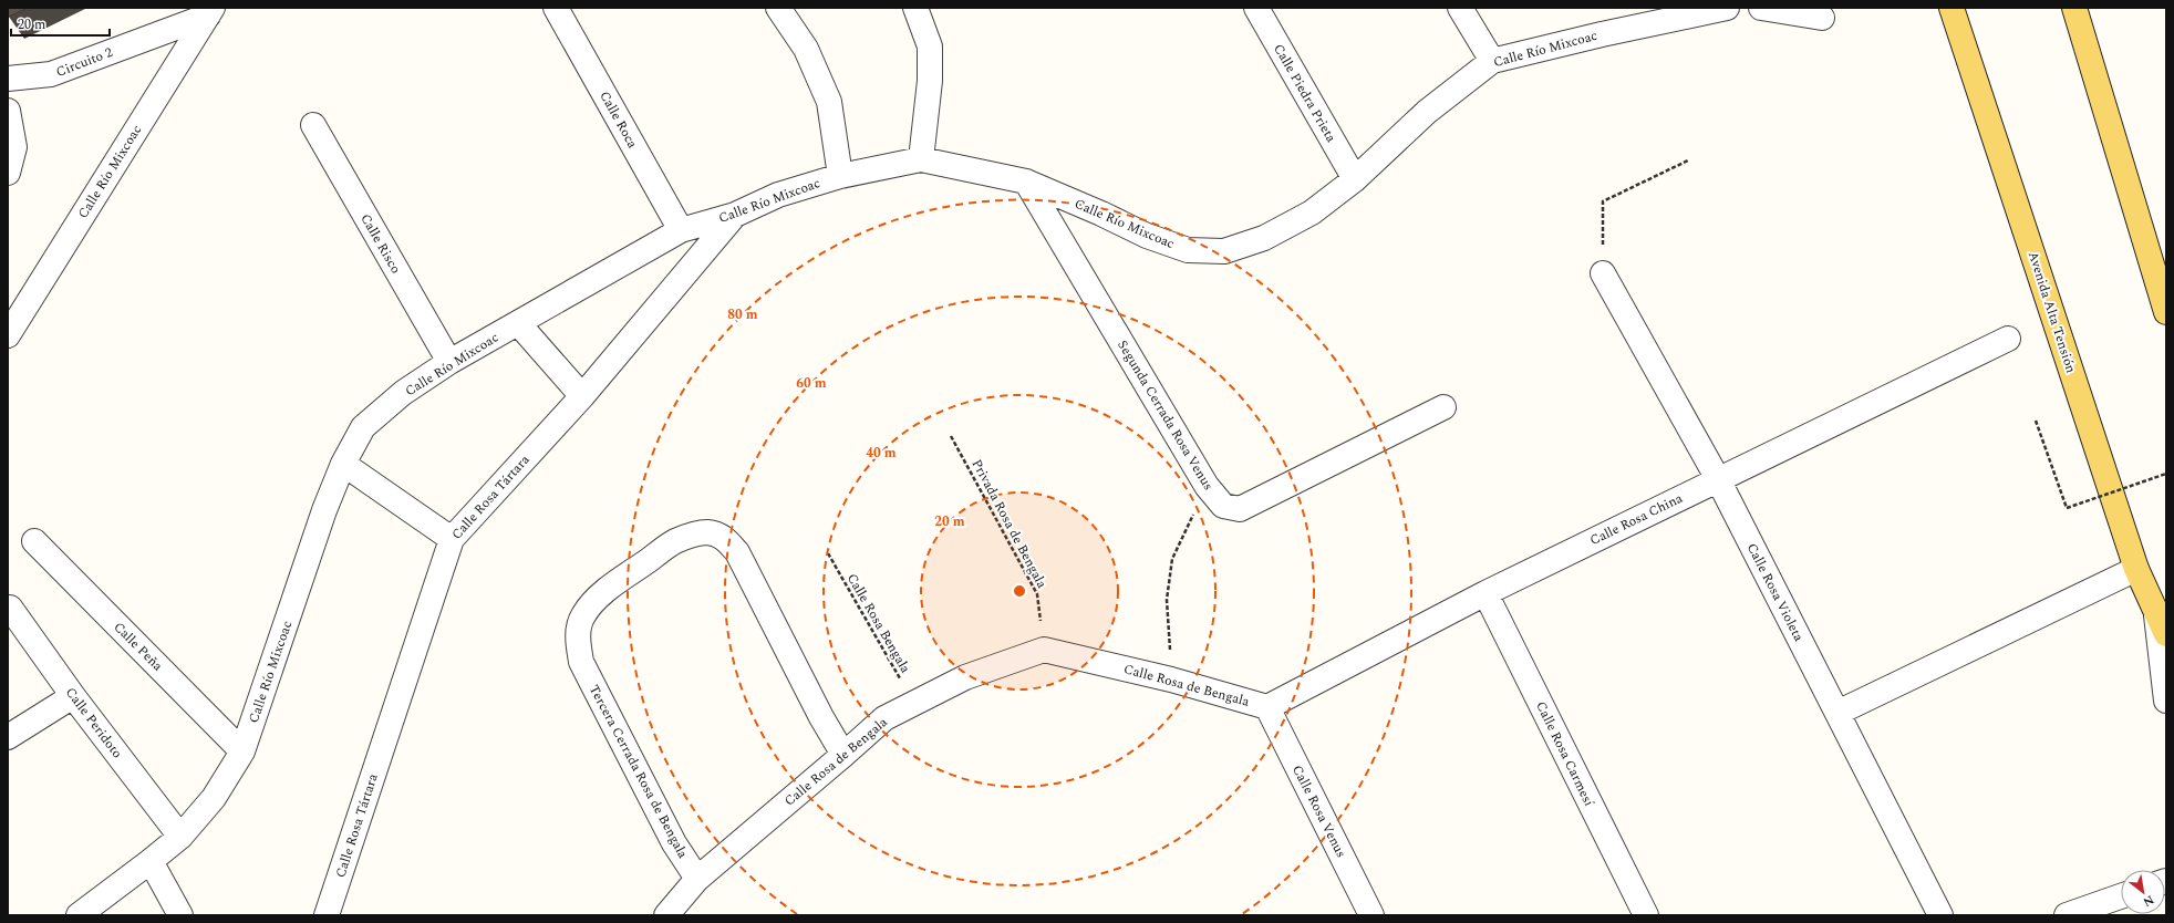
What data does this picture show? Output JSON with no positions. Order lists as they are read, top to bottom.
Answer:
{
  "streets": {
    "main road": ["Avenida Alta Tensión"],
    "street": [
      "Calle Río Mixcoac",
      "Circuito 2",
      "Calle Piedra Prieta",
      "Calle Roca",
      "Calle Risco",
      "Segunda Cerrada Rosa Venus",
      "Calle Rosa Tártara",
      "Calle Rosa China",
      "Calle Rosa Violeta",
      "Calle Peña",
      "Calle Rosa de Bengala",
      "Calle Peridoto",
      "Calle Rosa Carmesí",
      "Tercera Cerrada Rosa de Bengala",
      "Calle Rosa Venus"
    ],
    "path": ["Privada Rosa de Bengala", "Calle Rosa Bengala"]
  },
  "crossings": [
    ["Calle Río Mixcoac", "Circuito 2"],
    ["Calle Río Mixcoac", "Calle Piedra Prieta"],
    ["Calle Río Mixcoac", "Calle Roca"],
    ["Calle Río Mixcoac", "Calle Risco"],
    ["Calle Río Mixcoac", "Segunda Cerrada Rosa Venus"],
    ["Calle Río Mixcoac", "Calle Rosa Tártara"],
    ["Calle Río Mixcoac", "Calle Peña"],
    ["Calle Río Mixcoac", "Calle Peridoto"],
    ["Calle Rosa China", "Calle Rosa Violeta"],
    ["Calle Rosa China", "Calle Rosa de Bengala"],
    ["Calle Rosa China", "Calle Rosa Carmesí"],
    ["Calle Rosa China", "Calle Rosa Venus"],
    ["Privada Rosa de Bengala", "Calle Rosa de Bengala"],
    ["Calle Rosa Bengala", "Calle Rosa de Bengala"],
    ["Calle Rosa de Bengala", "Tercera Cerrada Rosa de Bengala"],
    ["Calle Rosa de Bengala", "Calle Rosa Venus"]
  ],
  "scale_bar": "20 m",
  "north": "bottom right",
  "rings": [
    "80 m",
    "60 m",
    "40 m",
    "20 m"
  ]
}
